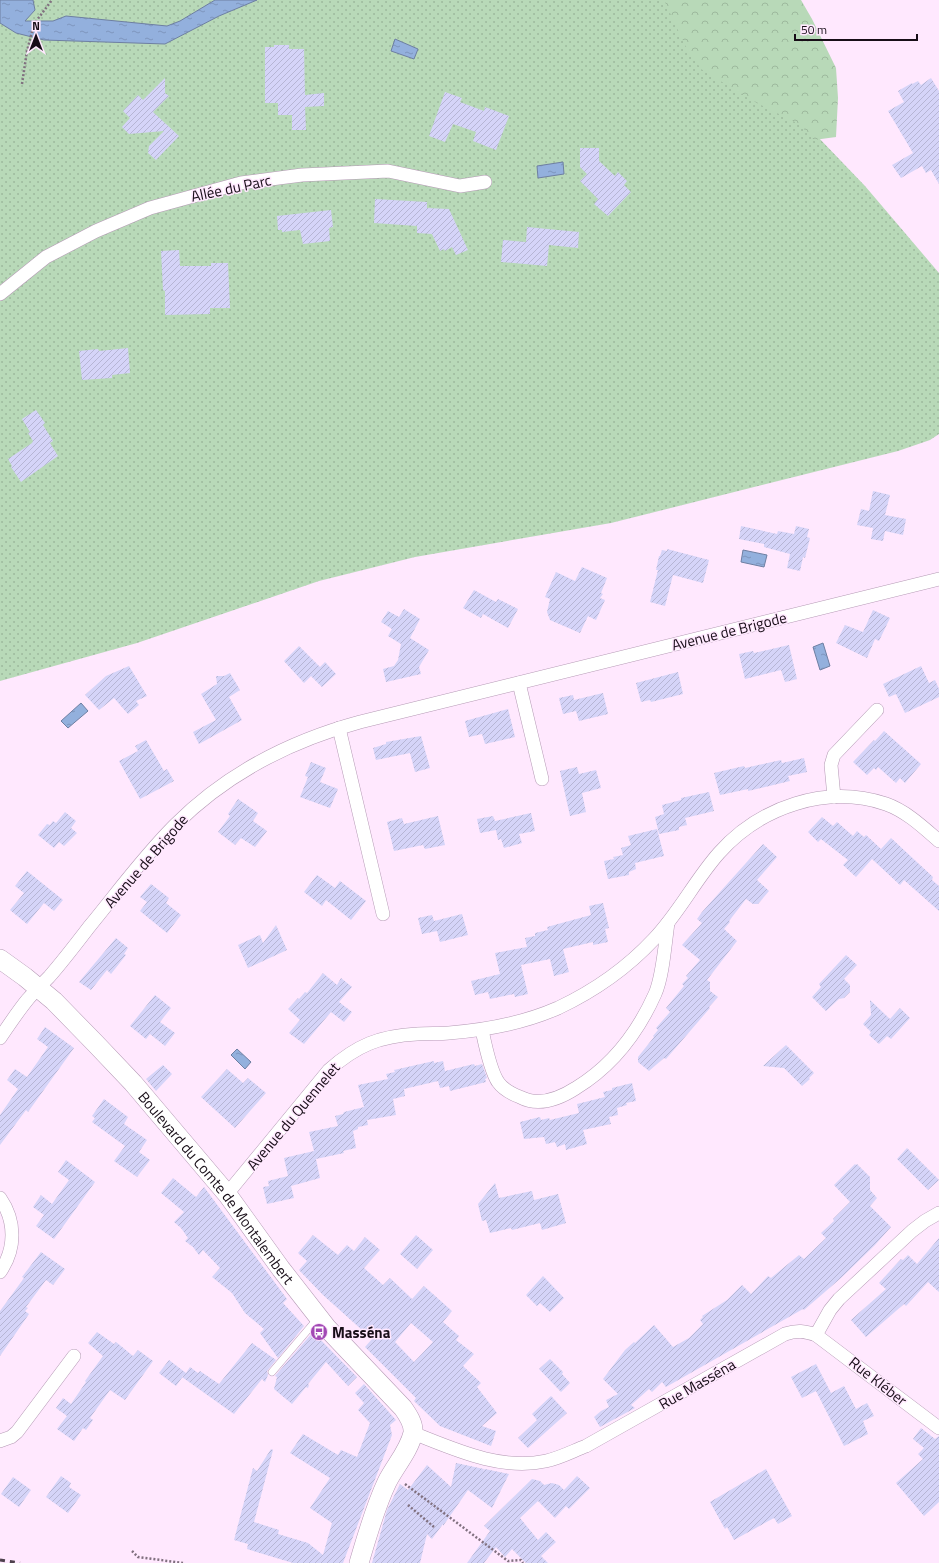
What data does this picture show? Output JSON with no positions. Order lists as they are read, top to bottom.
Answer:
{
  "streets": {
    "street": [
      "Allée du Parc",
      "Avenue de Brigode",
      "Avenue du Quennelet",
      "Boulevard du Comte de Montalembert",
      "Rue Kléber",
      "Rue Masséna"
    ]
  },
  "crossings": [
    ["Avenue de Brigode", "Boulevard du Comte de Montalembert"],
    ["Avenue du Quennelet", "Boulevard du Comte de Montalembert"],
    ["Boulevard du Comte de Montalembert", "Rue Masséna"],
    ["Rue Kléber", "Rue Masséna"]
  ],
  "places": {
    "bus stop": ["Masséna"]
  },
  "scale_bar": "50 m",
  "north": "top"
}
